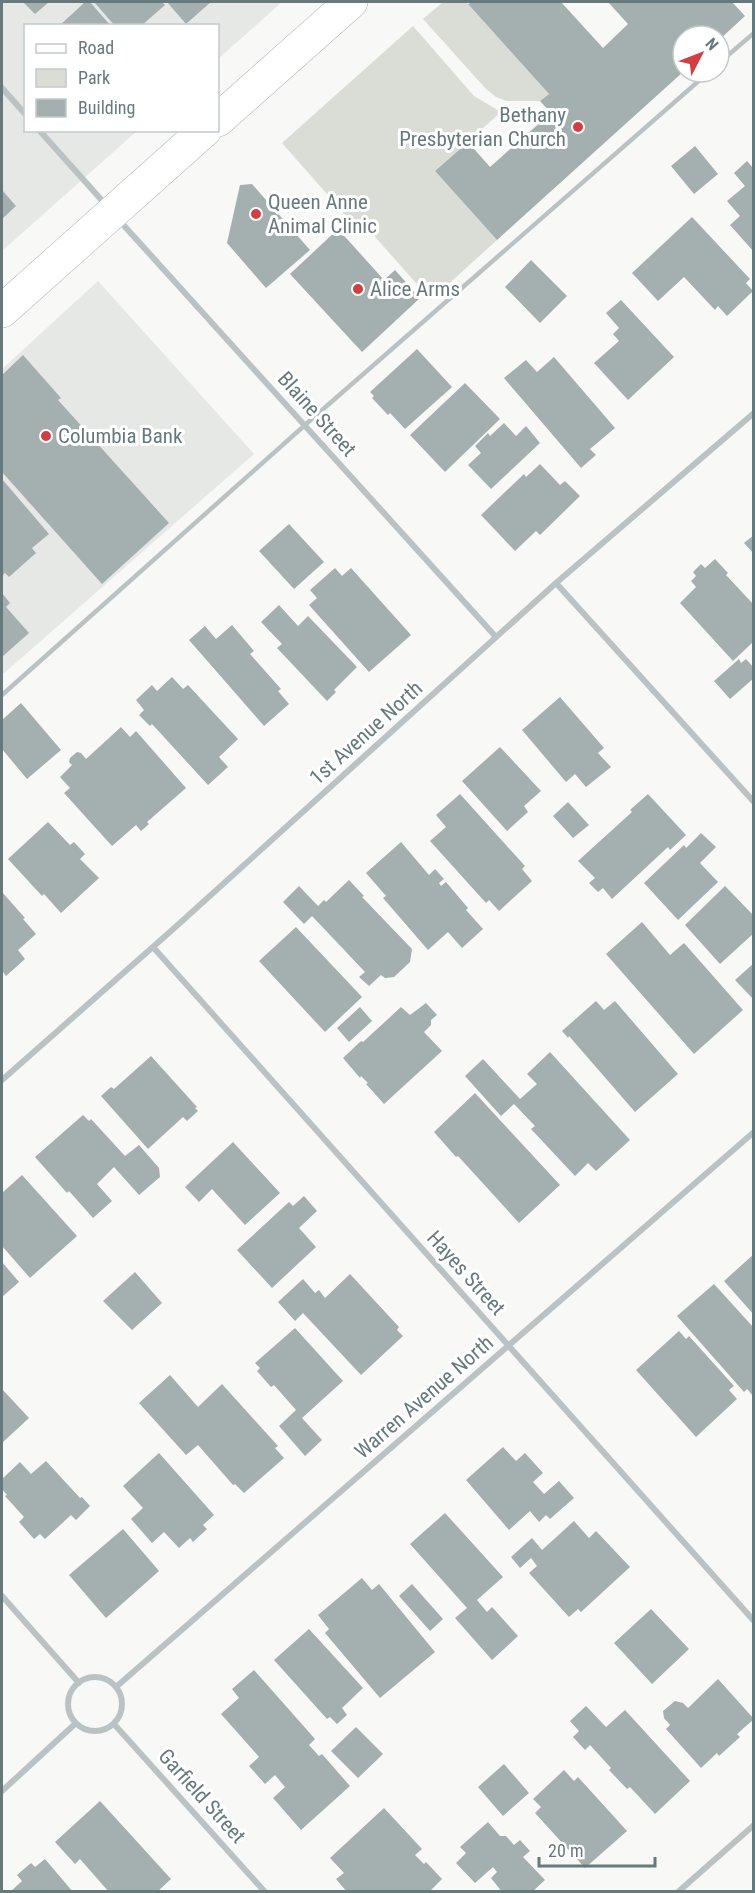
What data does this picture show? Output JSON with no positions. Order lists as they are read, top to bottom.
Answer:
{
  "streets": {
    "street": [
      "Blaine Street",
      "1st Avenue North",
      "Hayes Street",
      "Warren Avenue North",
      "Garfield Street"
    ]
  },
  "crossings": [
    ["Blaine Street", "1st Avenue North"],
    ["1st Avenue North", "Hayes Street"],
    ["Hayes Street", "Warren Avenue North"],
    ["Warren Avenue North", "Garfield Street"]
  ],
  "places": [
    "Bethany Presbyterian Church",
    "Queen Anne Animal Clinic",
    "Alice Arms",
    "Columbia Bank"
  ],
  "legend": ["Road", "Park", "Building"],
  "scale_bar": "20 m",
  "north": "top right"
}
